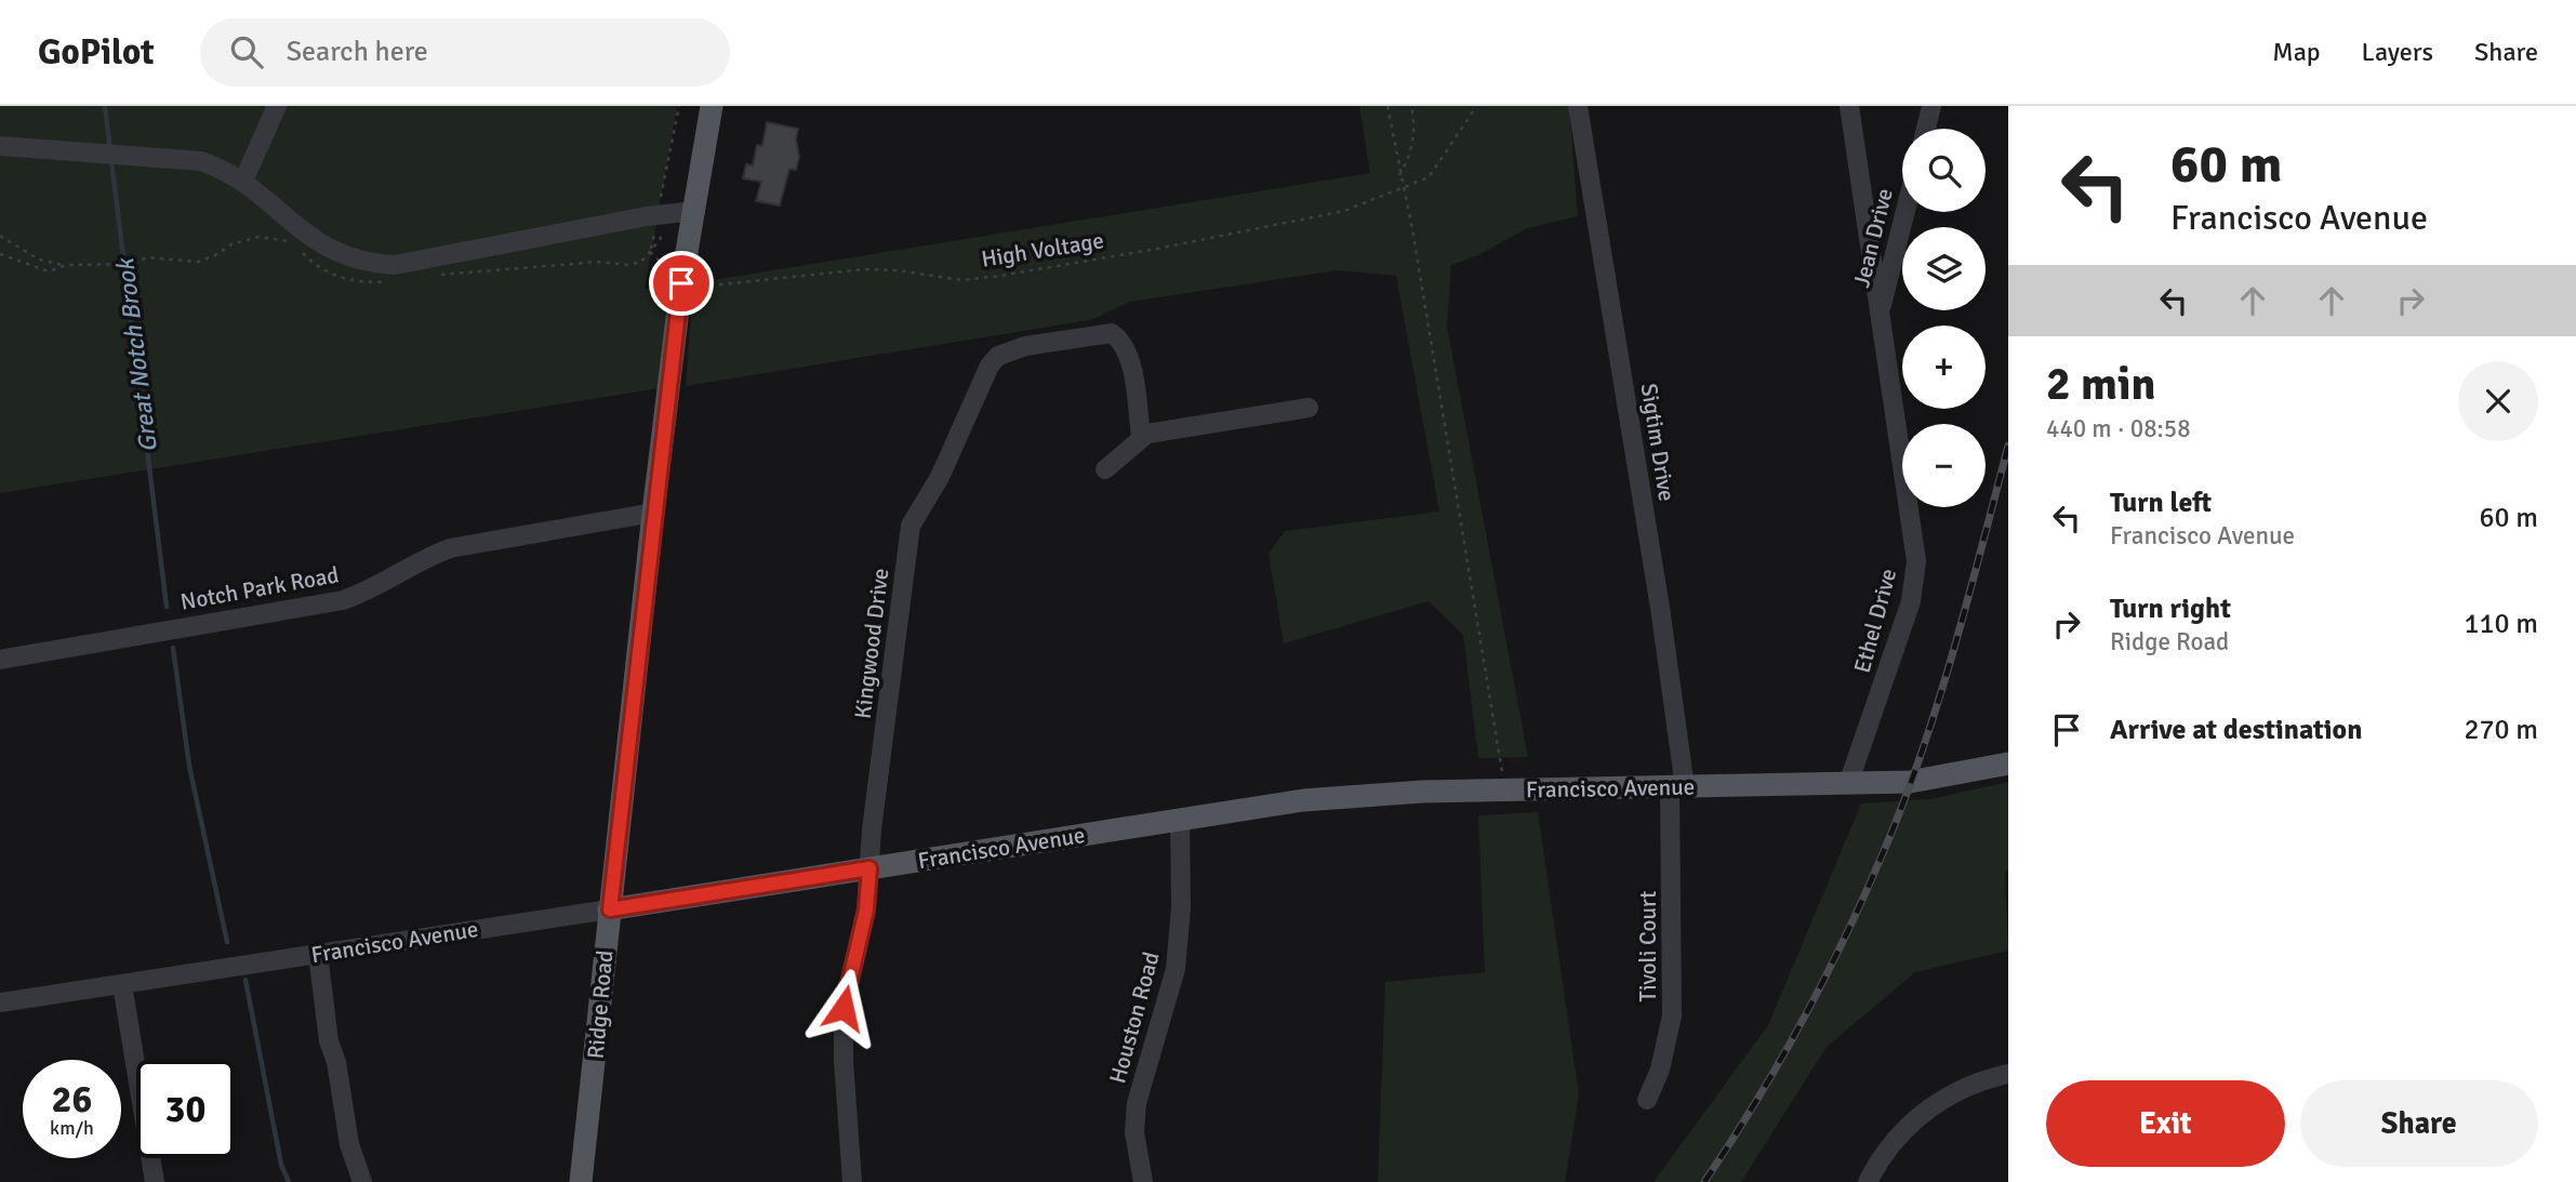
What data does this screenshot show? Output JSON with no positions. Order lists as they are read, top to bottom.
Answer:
{
  "streets": {
    "main road": ["Francisco Avenue", "Ridge Road"],
    "street": [
      "Jean Drive",
      "Sigtim Drive",
      "Notch Park Road",
      "Ethel Drive",
      "Kingwood Drive",
      "Tivoli Court",
      "Houston Road"
    ],
    "path": ["High Voltage"]
  },
  "crossings": [
    ["Jean Drive", "Ethel Drive"],
    ["High Voltage", "Ridge Road"],
    ["Sigtim Drive", "Francisco Avenue"],
    ["Sigtim Drive", "Tivoli Court"],
    ["Notch Park Road", "Ridge Road"],
    ["Ethel Drive", "Francisco Avenue"],
    ["Kingwood Drive", "Francisco Avenue"],
    ["Francisco Avenue", "Tivoli Court"],
    ["Francisco Avenue", "Ridge Road"],
    ["Francisco Avenue", "Houston Road"]
  ],
  "water": ["Great Notch Brook"],
  "page": {
    "header": "GoPilot",
    "search": "Search here",
    "nav": ["Map", "Layers", "Share"],
    "turn": ["60 m", "Francisco Avenue"],
    "map_buttons": ["+", "−"],
    "heading": ["2 min", "440 m · 08:58"],
    "list": [
      {
        "name": "Turn left",
        "note": "Francisco Avenue",
        "value": "60 m"
      },
      {
        "name": "Turn right",
        "note": "Ridge Road",
        "value": "110 m"
      },
      {
        "name": "Arrive at destination",
        "value": "270 m"
      }
    ],
    "speed": "26 km/h",
    "limit": "30",
    "buttons": ["Exit", "Share"]
  }
}
